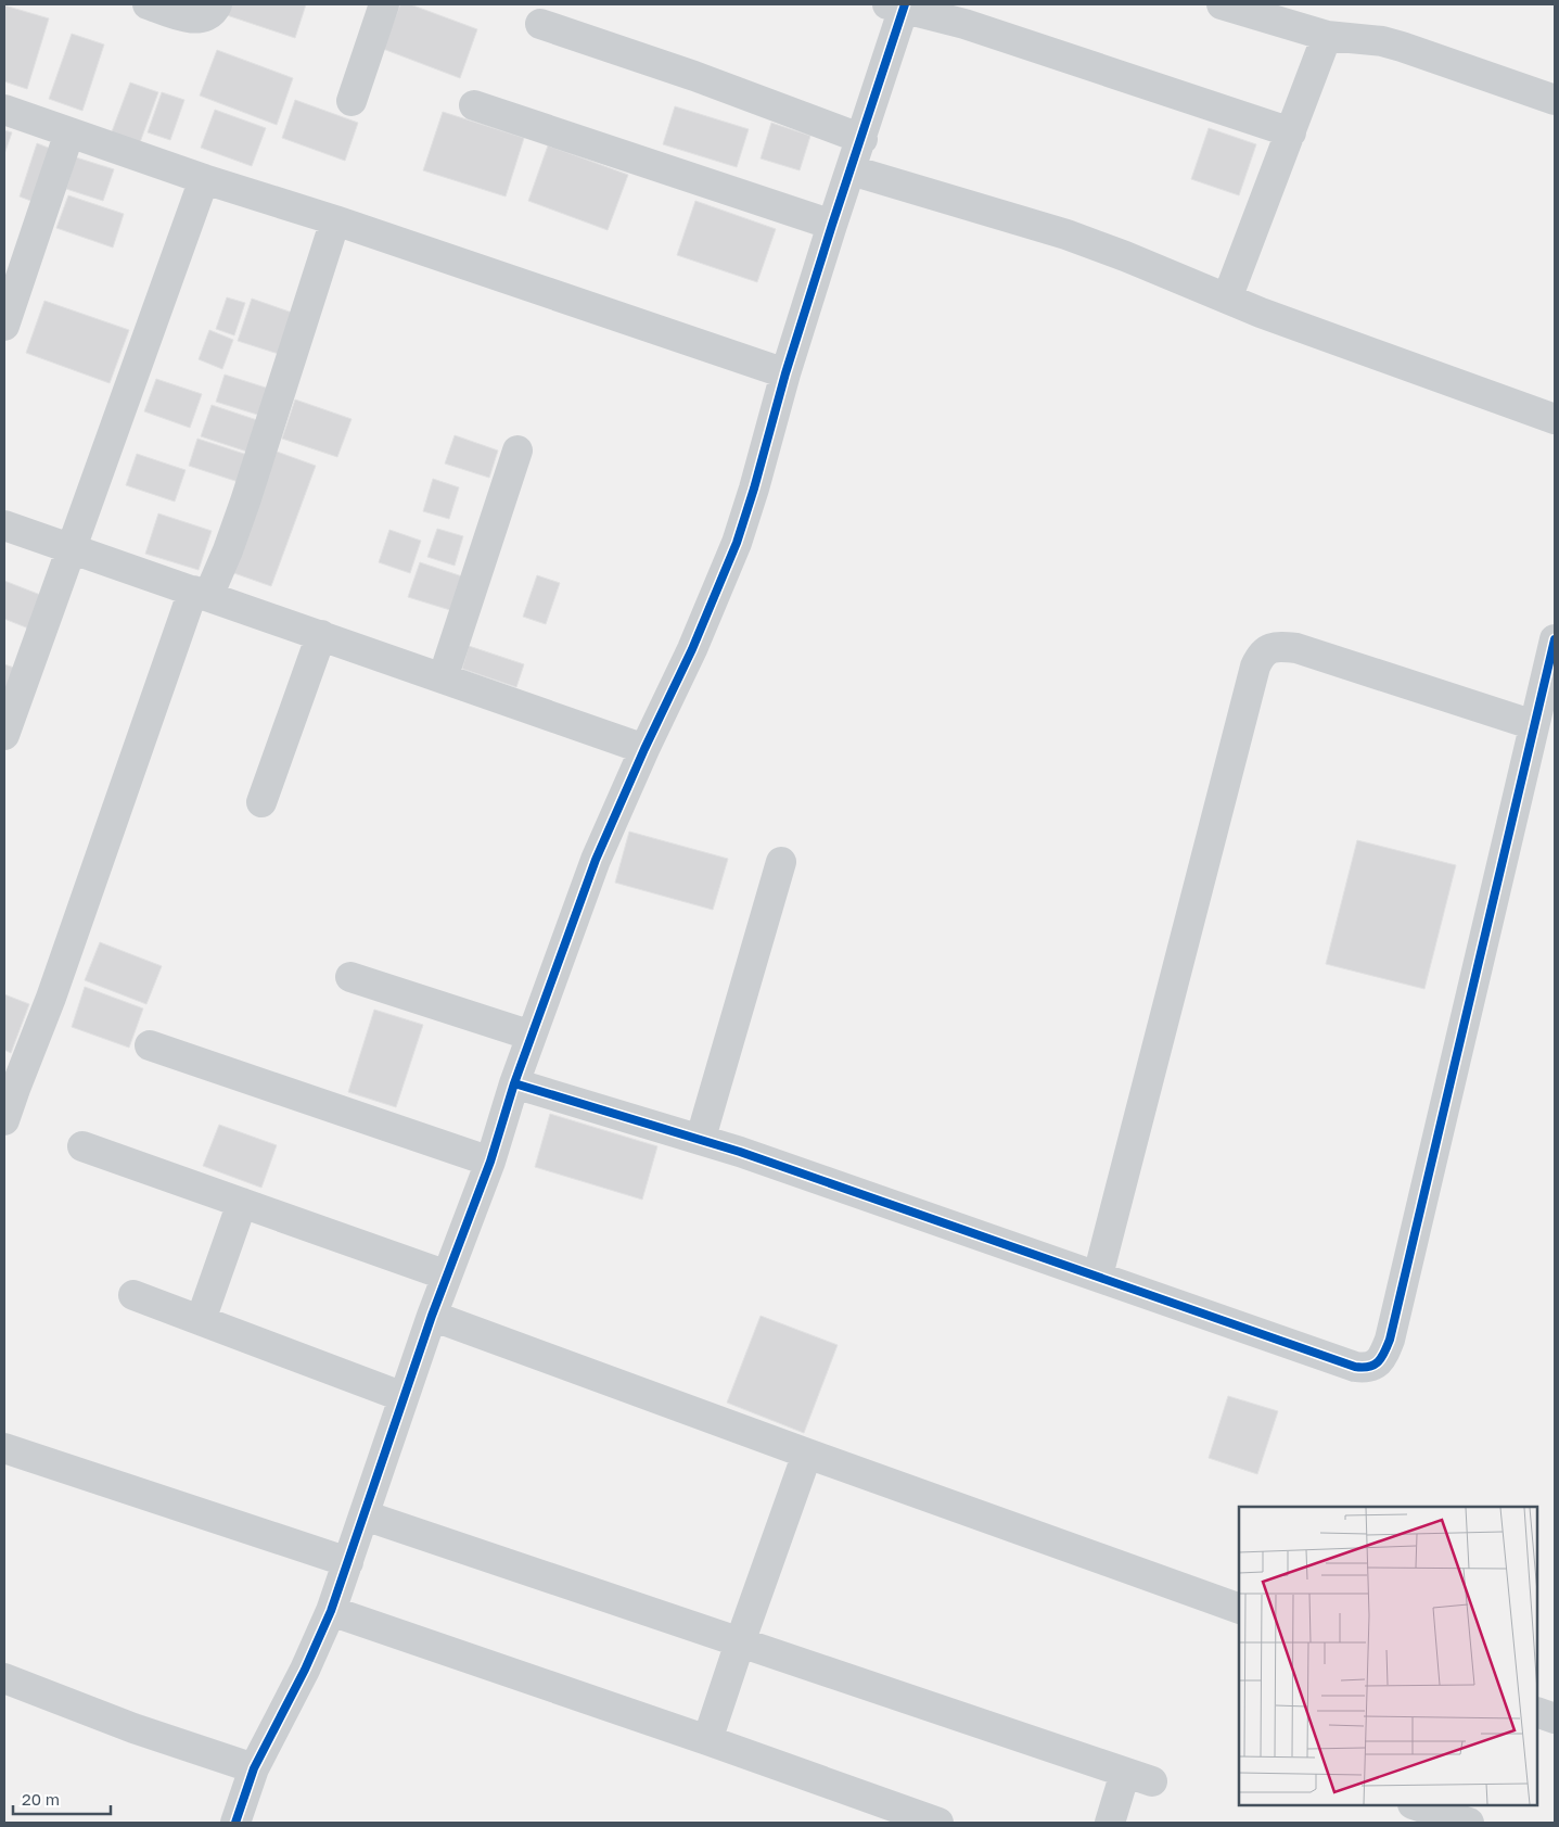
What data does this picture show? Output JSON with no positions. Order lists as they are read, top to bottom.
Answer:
{
  "scale_bar": "20 m"
}
